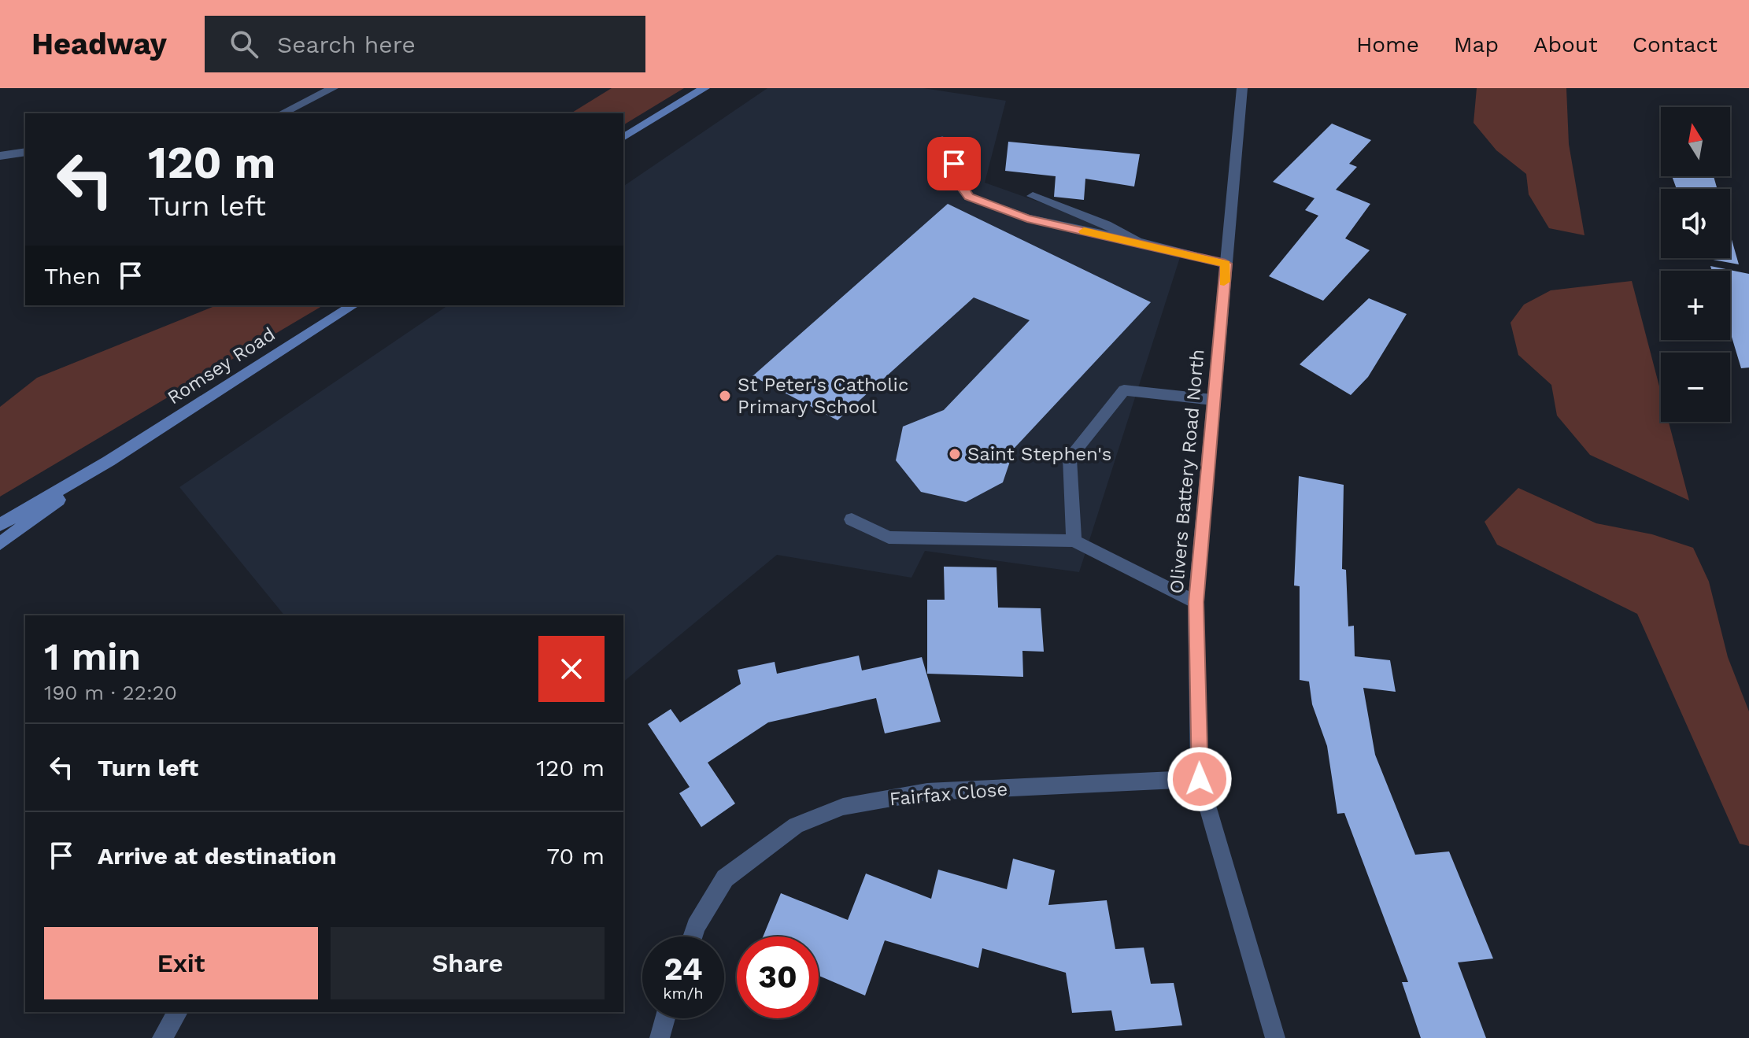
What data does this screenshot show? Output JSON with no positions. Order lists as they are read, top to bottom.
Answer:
{
  "streets": {
    "main road": ["Romsey Road"],
    "street": ["Olivers Battery Road North", "Fairfax Close"]
  },
  "crossings": [
    ["Olivers Battery Road North", "Fairfax Close"]
  ],
  "places": ["St Peter's Catholic Primary School", "Saint Stephen's"],
  "north": "top",
  "page": {
    "header": "Headway",
    "search": "Search here",
    "nav": [
      "Home",
      "Map",
      "About",
      "Contact"
    ],
    "map_buttons": ["+", "−"],
    "turn": ["120 m", "Turn left"],
    "then": "Then",
    "heading": ["1 min", "190 m · 22:20"],
    "list": [
      {
        "name": "Turn left",
        "value": "120 m"
      },
      {
        "name": "Arrive at destination",
        "value": "70 m"
      }
    ],
    "buttons": ["Exit", "Share"],
    "speed": "24 km/h",
    "limit": "30"
  }
}
